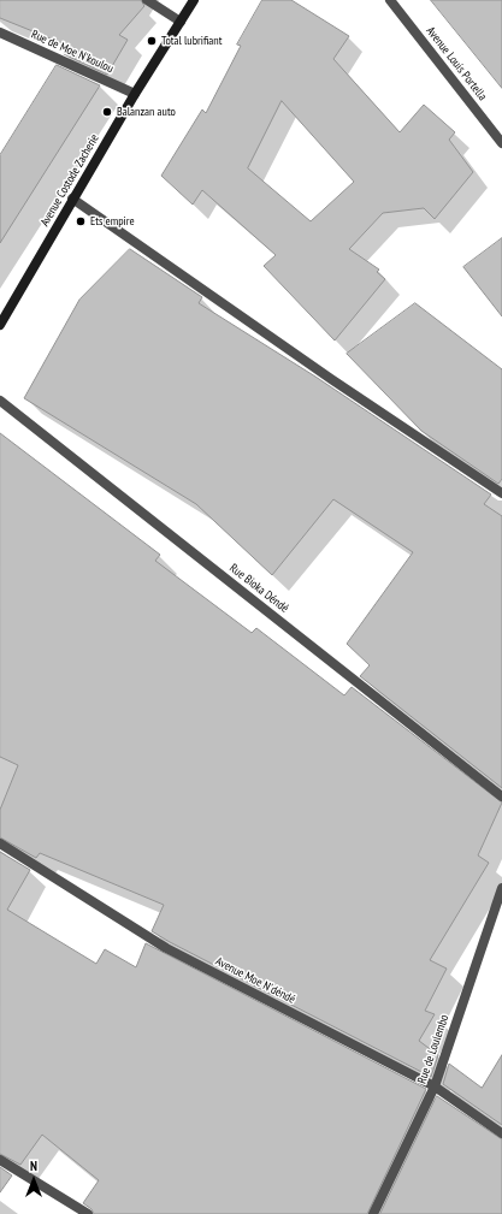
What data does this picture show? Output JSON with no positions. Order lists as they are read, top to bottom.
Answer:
{
  "streets": {
    "street": [
      "Rue de Moe N'koulou",
      "Avenue Louis Portella",
      "Avenue Costode Zacherie",
      "Rue Bioka Déndé",
      "Avenue Moe N'déndé",
      "Rue de Loulembo"
    ]
  },
  "crossings": [
    ["Rue de Moe N'koulou", "Avenue Costode Zacherie"],
    ["Avenue Moe N'déndé", "Rue de Loulembo"]
  ],
  "places": ["Total lubrifiant", "Balanzan auto", "Ets empire"],
  "north": "top"
}
